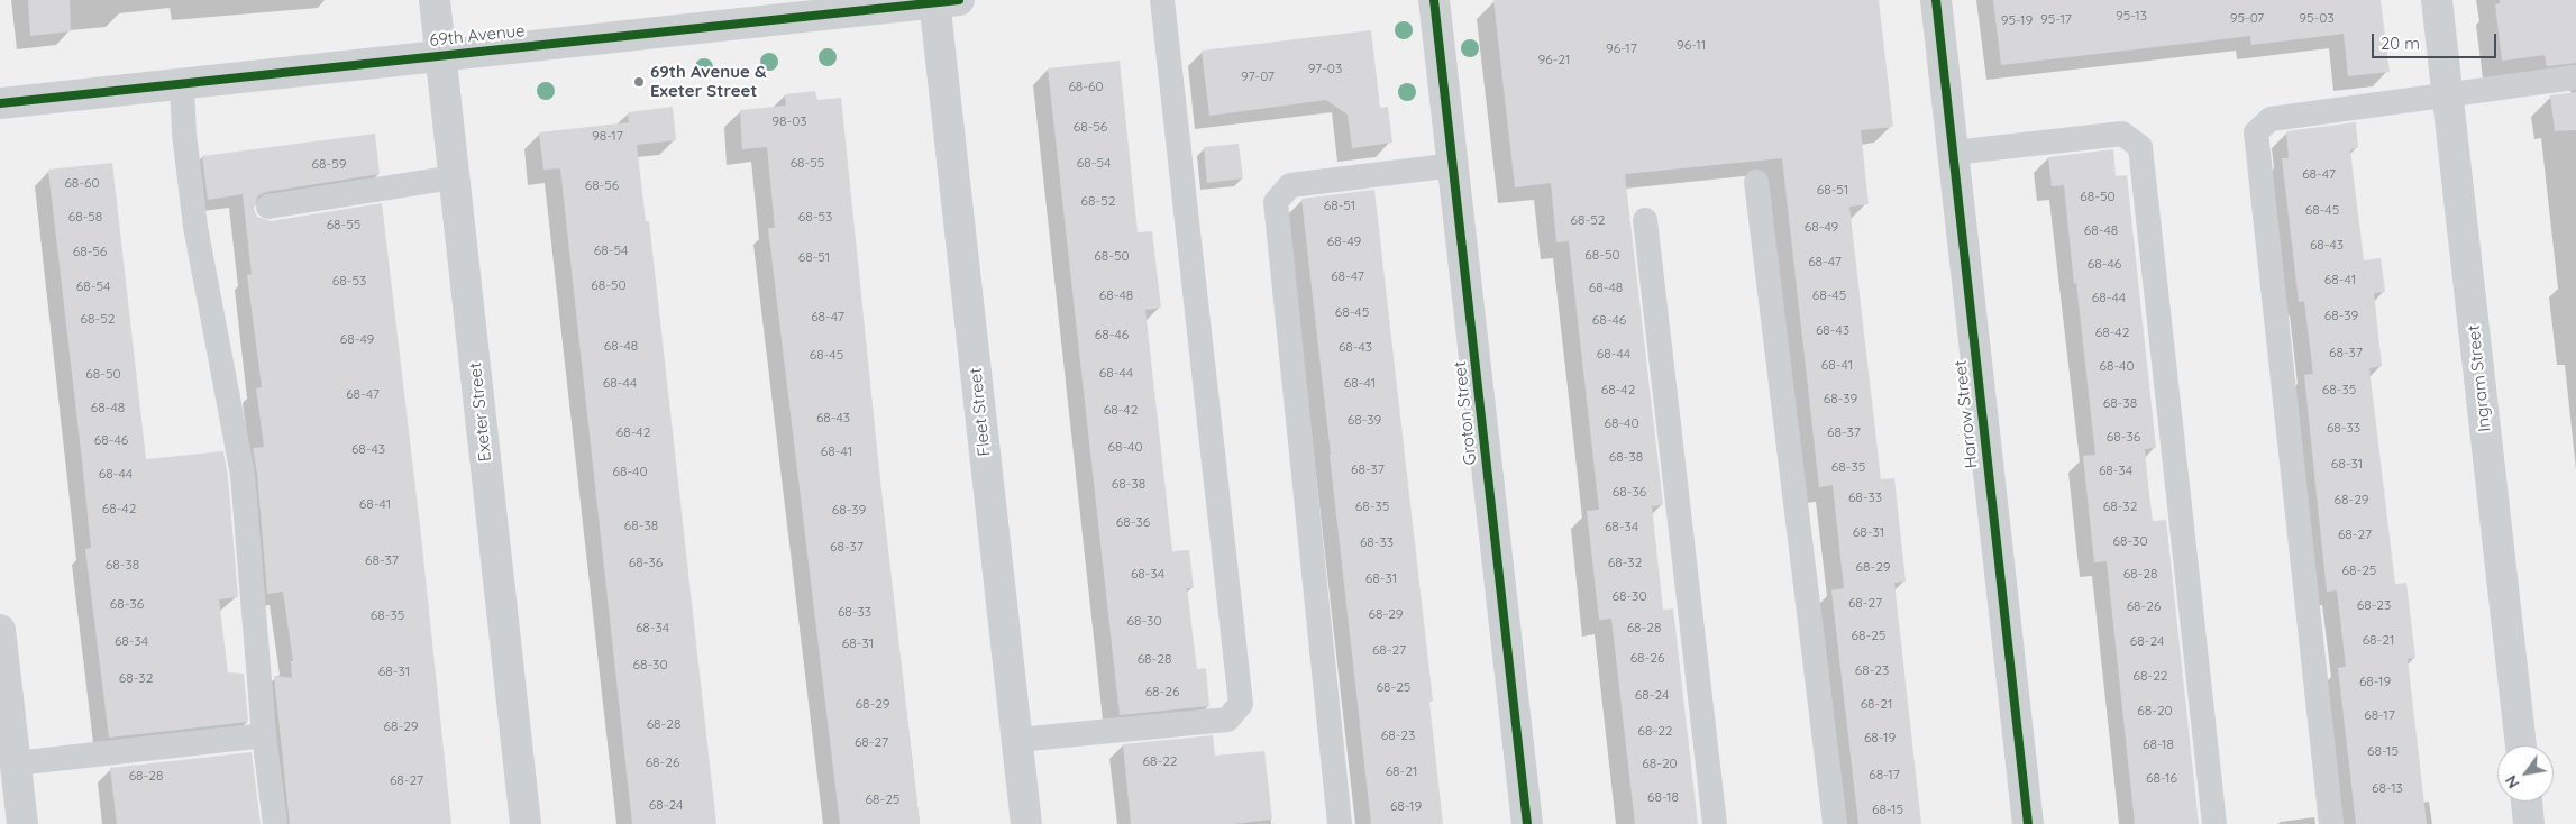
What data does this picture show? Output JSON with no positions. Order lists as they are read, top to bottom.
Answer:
{
  "streets": {
    "street": [
      "69th Avenue",
      "Ingram Street",
      "Exeter Street",
      "Fleet Street",
      "Groton Street",
      "Harrow Street"
    ]
  },
  "crossings": [
    ["69th Avenue", "Exeter Street"],
    ["69th Avenue", "Fleet Street"]
  ],
  "places": ["69th Avenue & Exeter Street"],
  "house_numbers": [
    "95-13",
    "95-07",
    "95-03",
    "95-17",
    "95-19",
    "96-11",
    "96-17",
    "96-21",
    "97-03",
    "97-07",
    "68-60",
    "98-03",
    "68-56",
    "98-17",
    "68-55",
    "68-54",
    "68-59",
    "68-47",
    "68-60",
    "68-56",
    "68-51",
    "68-50",
    "68-52",
    "68-51",
    "68-45",
    "68-58",
    "68-53",
    "68-52",
    "68-55",
    "68-49",
    "68-48",
    "68-49",
    "68-43",
    "68-54",
    "68-56",
    "68-50",
    "68-50",
    "68-51",
    "68-47",
    "68-46",
    "68-47",
    "68-41",
    "68-53",
    "68-50",
    "68-54",
    "68-48",
    "68-48",
    "68-45",
    "68-44",
    "68-45",
    "68-39",
    "68-47",
    "68-52",
    "68-46",
    "68-43",
    "68-42",
    "68-46",
    "68-49",
    "68-48",
    "68-43",
    "68-37",
    "68-44",
    "68-45",
    "68-41",
    "68-40",
    "68-44",
    "68-50",
    "68-44",
    "68-41",
    "68-42",
    "68-35",
    "68-47",
    "68-39",
    "68-38",
    "68-48",
    "68-42",
    "68-43",
    "68-39",
    "68-40",
    "68-33",
    "68-42",
    "68-37",
    "68-36",
    "68-46",
    "68-40",
    "68-43",
    "68-41",
    "68-38",
    "68-31",
    "68-35",
    "68-37",
    "68-34",
    "68-40",
    "68-44",
    "68-38",
    "68-36",
    "68-33",
    "68-29",
    "68-41",
    "68-35",
    "68-32",
    "68-42",
    "68-39",
    "68-36",
    "68-38",
    "68-34",
    "68-31",
    "68-27",
    "68-30",
    "68-33",
    "68-37",
    "68-37",
    "68-36",
    "68-32",
    "68-38",
    "68-29",
    "68-25",
    "68-34",
    "68-28",
    "68-31",
    "68-30",
    "68-27",
    "68-36",
    "68-23",
    "68-26",
    "68-33",
    "68-29",
    "68-35",
    "68-30",
    "68-34",
    "68-28",
    "68-25",
    "68-21",
    "68-34",
    "68-24",
    "68-31",
    "68-27",
    "68-26",
    "68-28",
    "68-30",
    "68-23",
    "68-31",
    "68-22",
    "68-32",
    "68-19",
    "68-25",
    "68-26",
    "68-24",
    "68-29",
    "68-21",
    "68-20",
    "68-17",
    "68-28",
    "68-29",
    "68-22",
    "68-23",
    "68-19",
    "68-27",
    "68-18",
    "68-15",
    "68-22",
    "68-26",
    "68-20",
    "68-21",
    "68-17",
    "68-28",
    "68-16",
    "68-27",
    "68-13",
    "68-18",
    "68-25",
    "68-24",
    "68-19",
    "68-15"
  ],
  "scale_bar": "20 m",
  "north": "bottom left"
}
